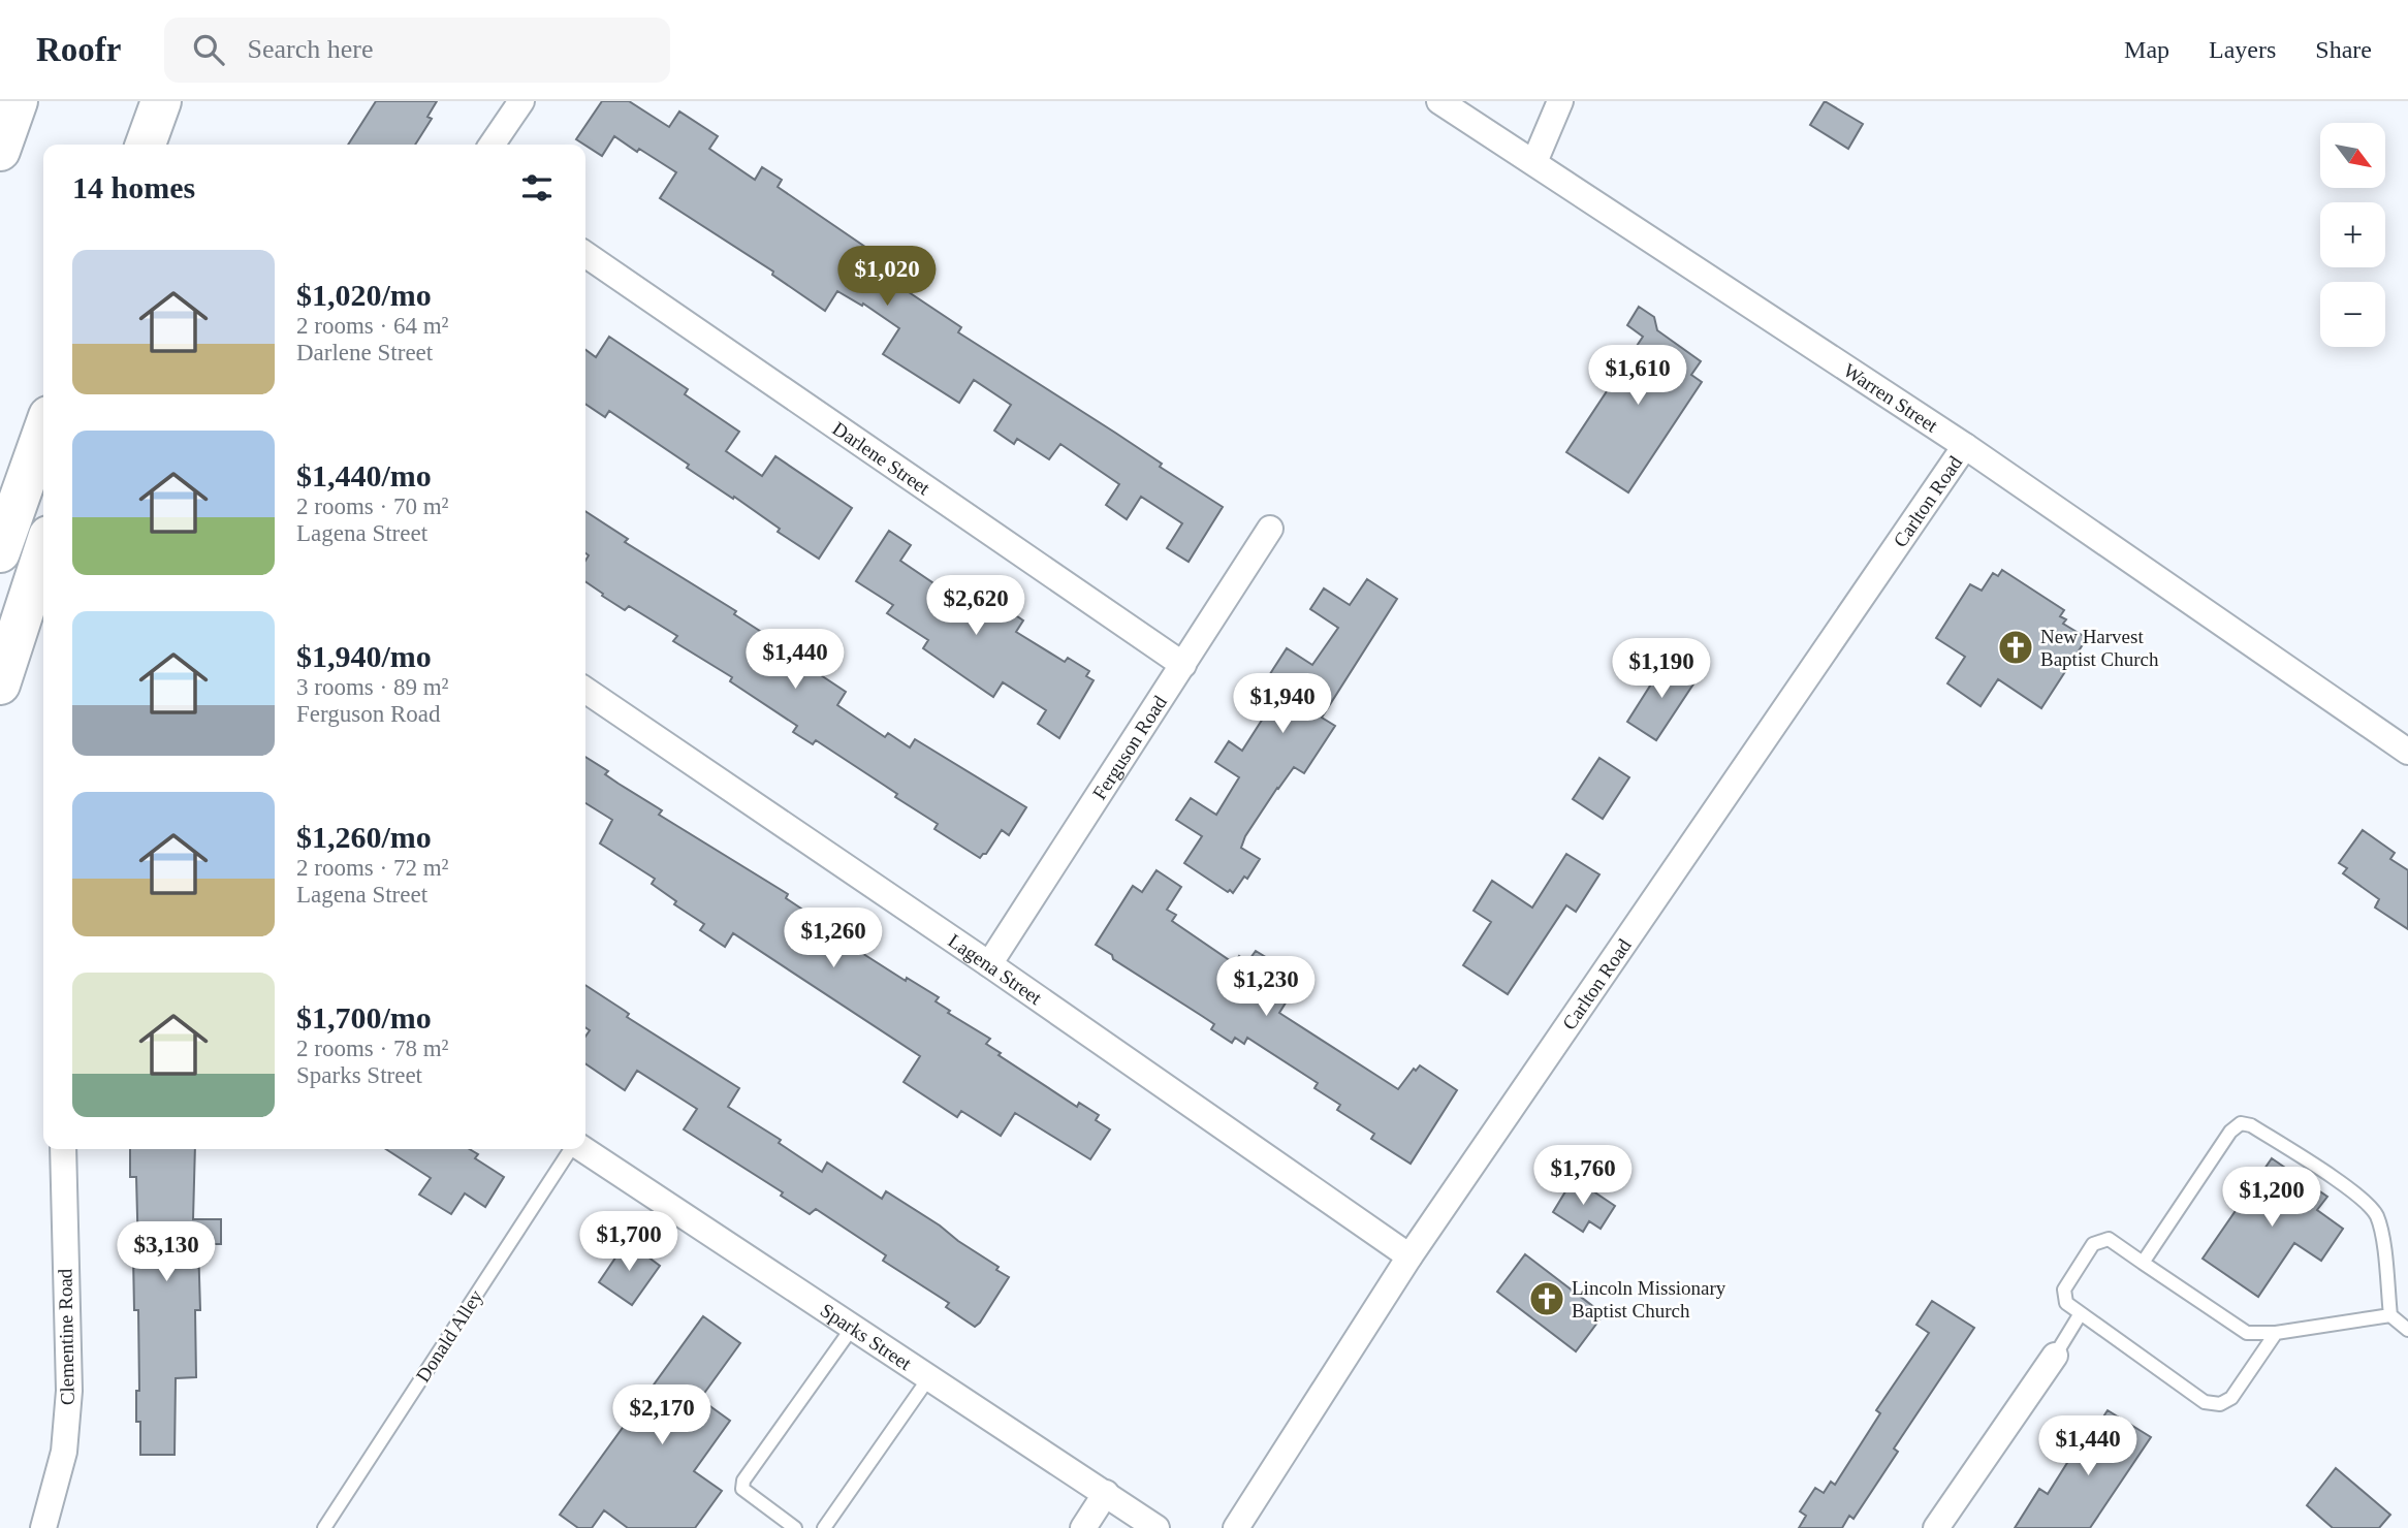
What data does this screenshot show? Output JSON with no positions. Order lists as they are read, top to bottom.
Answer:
{
  "streets": {
    "street": [
      "Warren Street",
      "Darlene Street",
      "Carlton Road",
      "Ferguson Road",
      "Lagena Street",
      "Sparks Street",
      "Clementine Road"
    ],
    "lane": ["Donald Alley"]
  },
  "crossings": [
    ["Warren Street", "Carlton Road"],
    ["Darlene Street", "Ferguson Road"],
    ["Carlton Road", "Lagena Street"],
    ["Ferguson Road", "Lagena Street"]
  ],
  "places": {
    "church": ["New Harvest Baptist Church", "Lincoln Missionary Baptist Church"]
  },
  "north": "bottom right",
  "page": {
    "header": "Roofr",
    "search": "Search here",
    "nav": ["Map", "Layers", "Share"],
    "map_buttons": ["+", "−"],
    "heading": "14 homes",
    "list": [
      {
        "name": "$1,020/mo",
        "note": "2 rooms · 64 m² · Darlene Street"
      },
      {
        "name": "$1,440/mo",
        "note": "2 rooms · 70 m² · Lagena Street"
      },
      {
        "name": "$1,940/mo",
        "note": "3 rooms · 89 m² · Ferguson Road"
      },
      {
        "name": "$1,260/mo",
        "note": "2 rooms · 72 m² · Lagena Street"
      },
      {
        "name": "$1,700/mo",
        "note": "2 rooms · 78 m² · Sparks Street"
      }
    ],
    "price": [
      "$1,020",
      "$1,610",
      "$2,620",
      "$1,440",
      "$1,190",
      "$1,940",
      "$1,260",
      "$1,230",
      "$1,760",
      "$1,200",
      "$1,700",
      "$3,130",
      "$2,170",
      "$1,440"
    ]
  }
}
